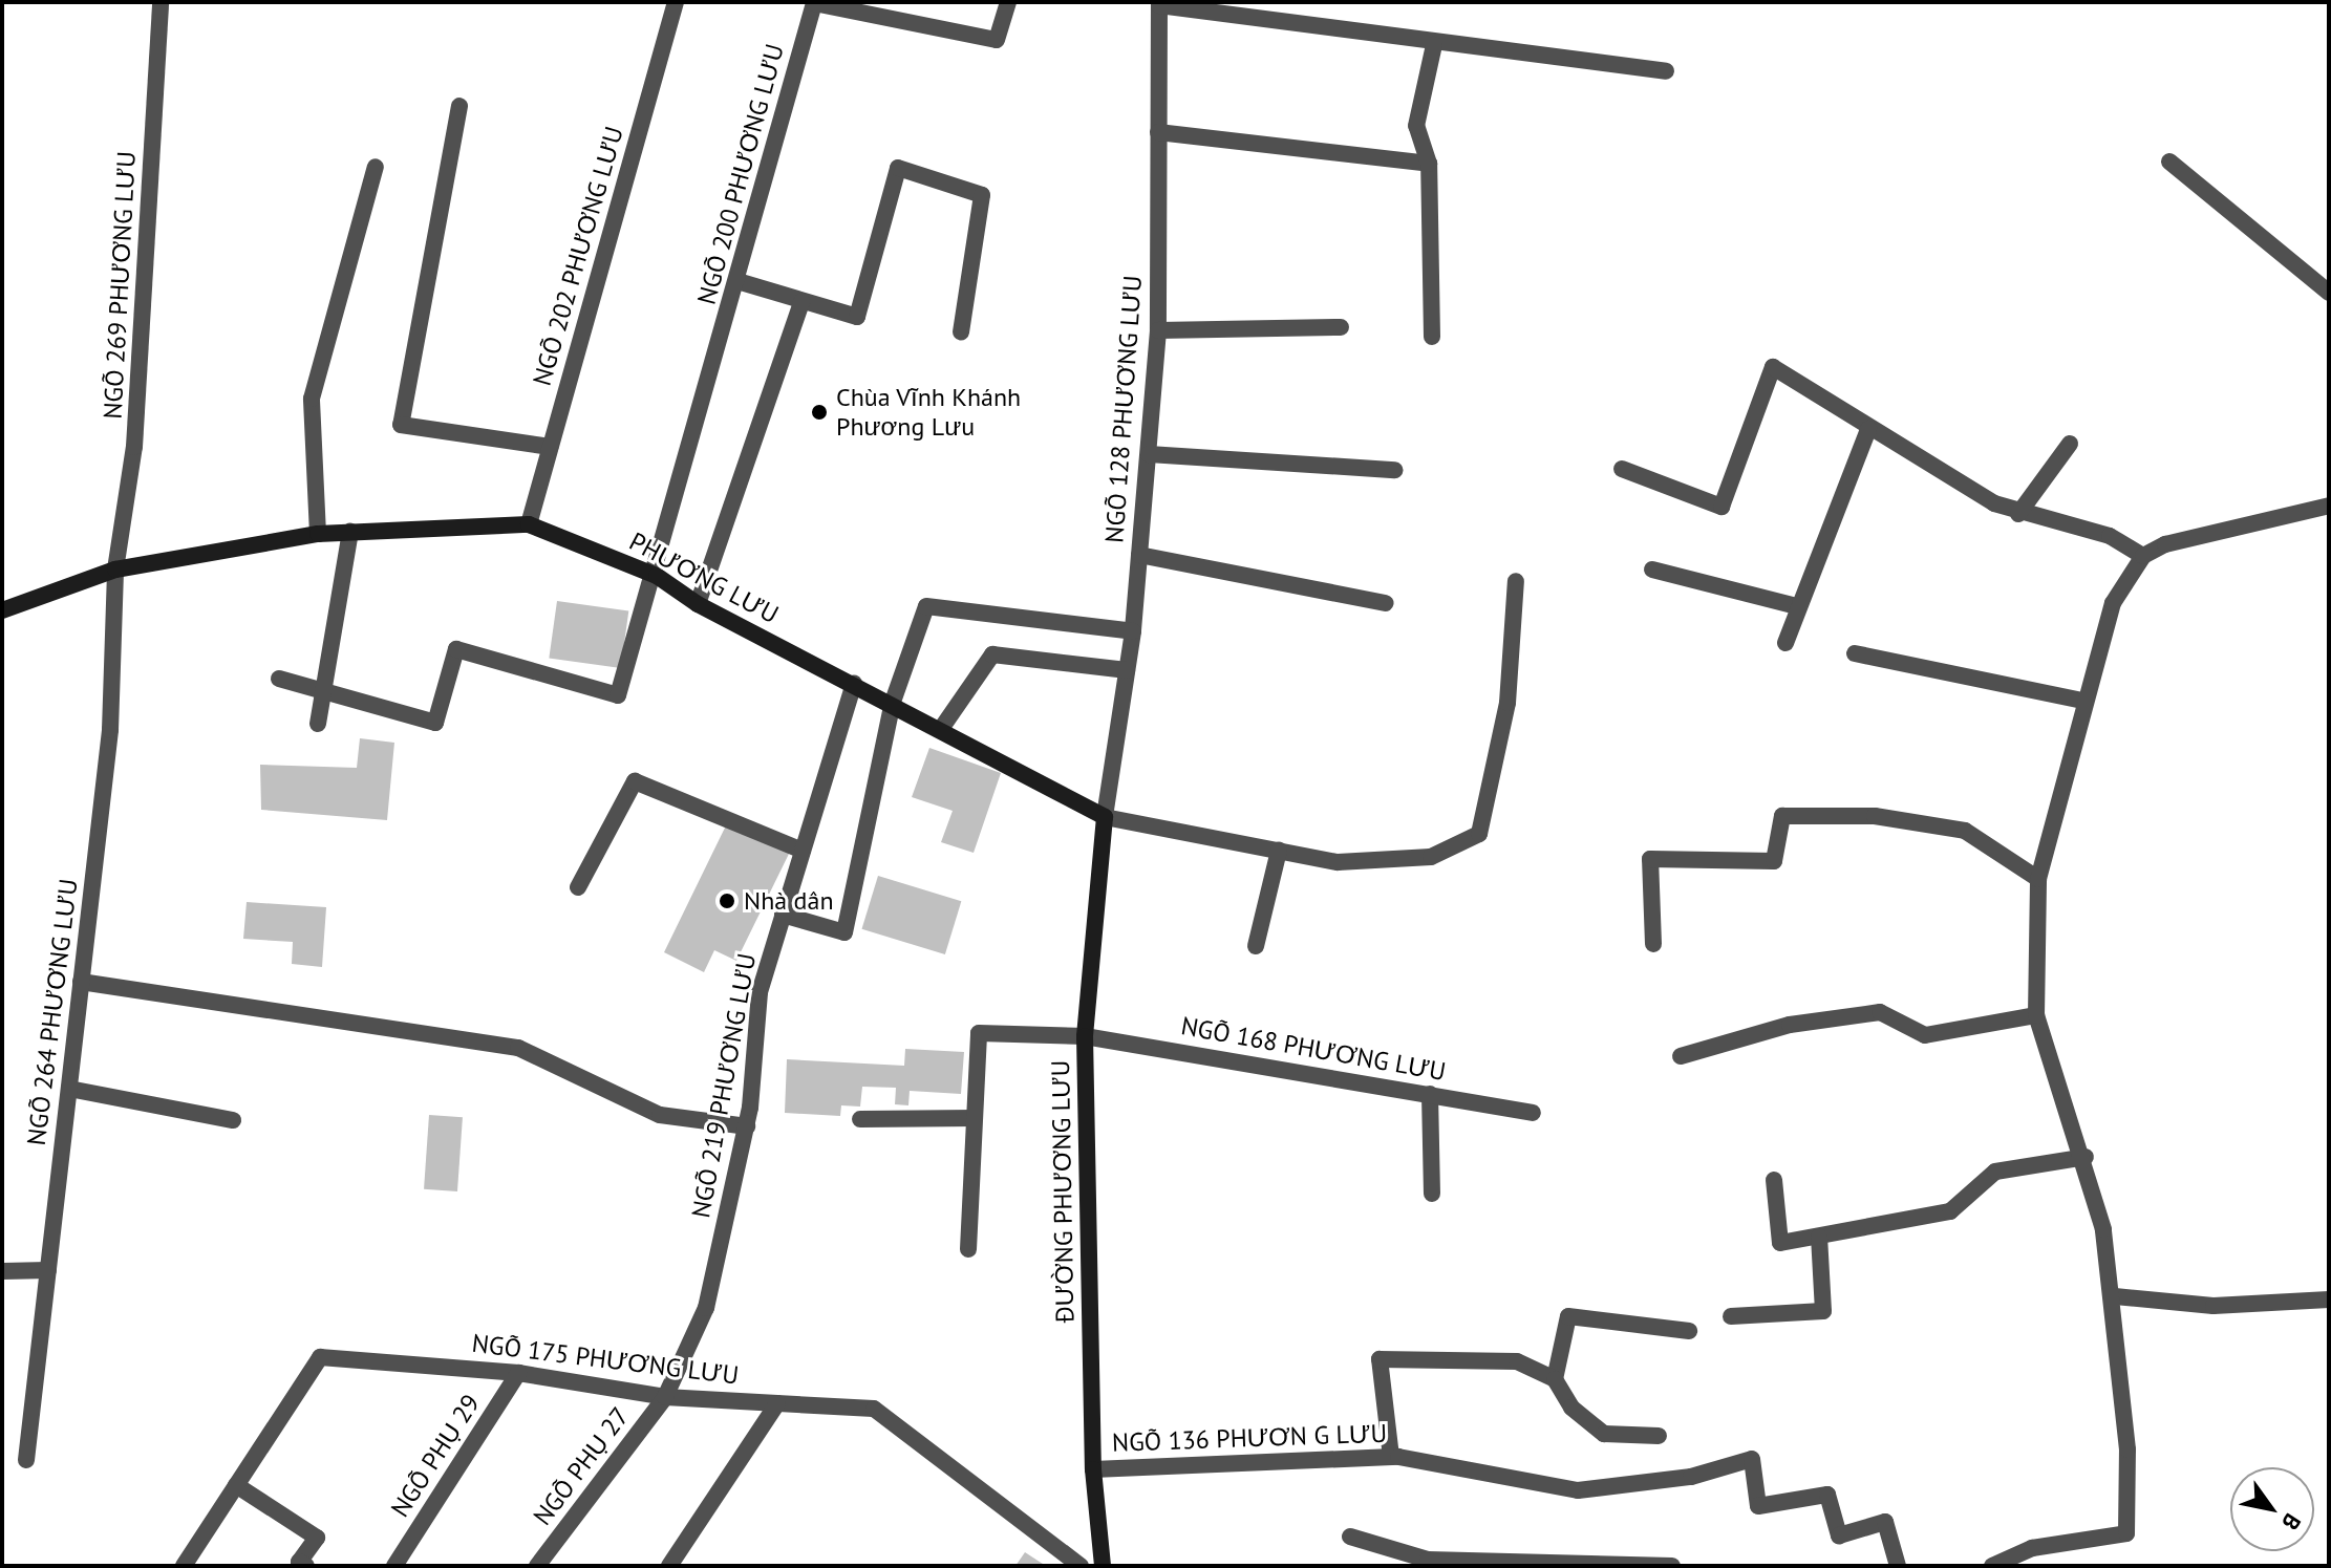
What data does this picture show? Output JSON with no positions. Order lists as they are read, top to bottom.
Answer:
{
  "streets": {
    "street": [
      "NGÕ 200 PHƯƠNG LƯU",
      "NGÕ 202 PHƯƠNG LƯU",
      "NGÕ 269 PHƯƠNG LƯU",
      "NGÕ 128 PHƯƠNG LƯU",
      "PHƯƠNG LƯU",
      "NGÕ 264 PHƯƠNG LƯU",
      "NGÕ 168 PHƯƠNG LƯU",
      "NGÕ 219 PHƯƠNG LƯU",
      "ĐƯỜNG PHƯƠNG LƯU",
      "NGÕ 175 PHƯƠNG LƯU",
      "NGÕ 136 PHƯƠN G LƯU",
      "NGÕ PHỤ 29",
      "NGÕ PHỤ 27"
    ]
  },
  "crossings": [
    ["NGÕ 200 PHƯƠNG LƯU", "PHƯƠNG LƯU"],
    ["NGÕ 202 PHƯƠNG LƯU", "PHƯƠNG LƯU"],
    ["NGÕ 269 PHƯƠNG LƯU", "PHƯƠNG LƯU"],
    ["NGÕ 269 PHƯƠNG LƯU", "NGÕ 264 PHƯƠNG LƯU"],
    ["NGÕ 128 PHƯƠNG LƯU", "PHƯƠNG LƯU"],
    ["NGÕ 128 PHƯƠNG LƯU", "ĐƯỜNG PHƯƠNG LƯU"],
    ["PHƯƠNG LƯU", "NGÕ 264 PHƯƠNG LƯU"],
    ["PHƯƠNG LƯU", "NGÕ 219 PHƯƠNG LƯU"],
    ["PHƯƠNG LƯU", "ĐƯỜNG PHƯƠNG LƯU"],
    ["NGÕ 168 PHƯƠNG LƯU", "ĐƯỜNG PHƯƠNG LƯU"],
    ["NGÕ 219 PHƯƠNG LƯU", "NGÕ 175 PHƯƠNG LƯU"],
    ["NGÕ 219 PHƯƠNG LƯU", "NGÕ PHỤ 27"],
    ["ĐƯỜNG PHƯƠNG LƯU", "NGÕ 136 PHƯƠN G LƯU"],
    ["NGÕ 175 PHƯƠNG LƯU", "NGÕ PHỤ 29"],
    ["NGÕ 175 PHƯƠNG LƯU", "NGÕ PHỤ 27"]
  ],
  "places": ["Chùa Vĩnh Khánh Phương Lưu", "Nhà dân"],
  "north": "bottom right"
}
